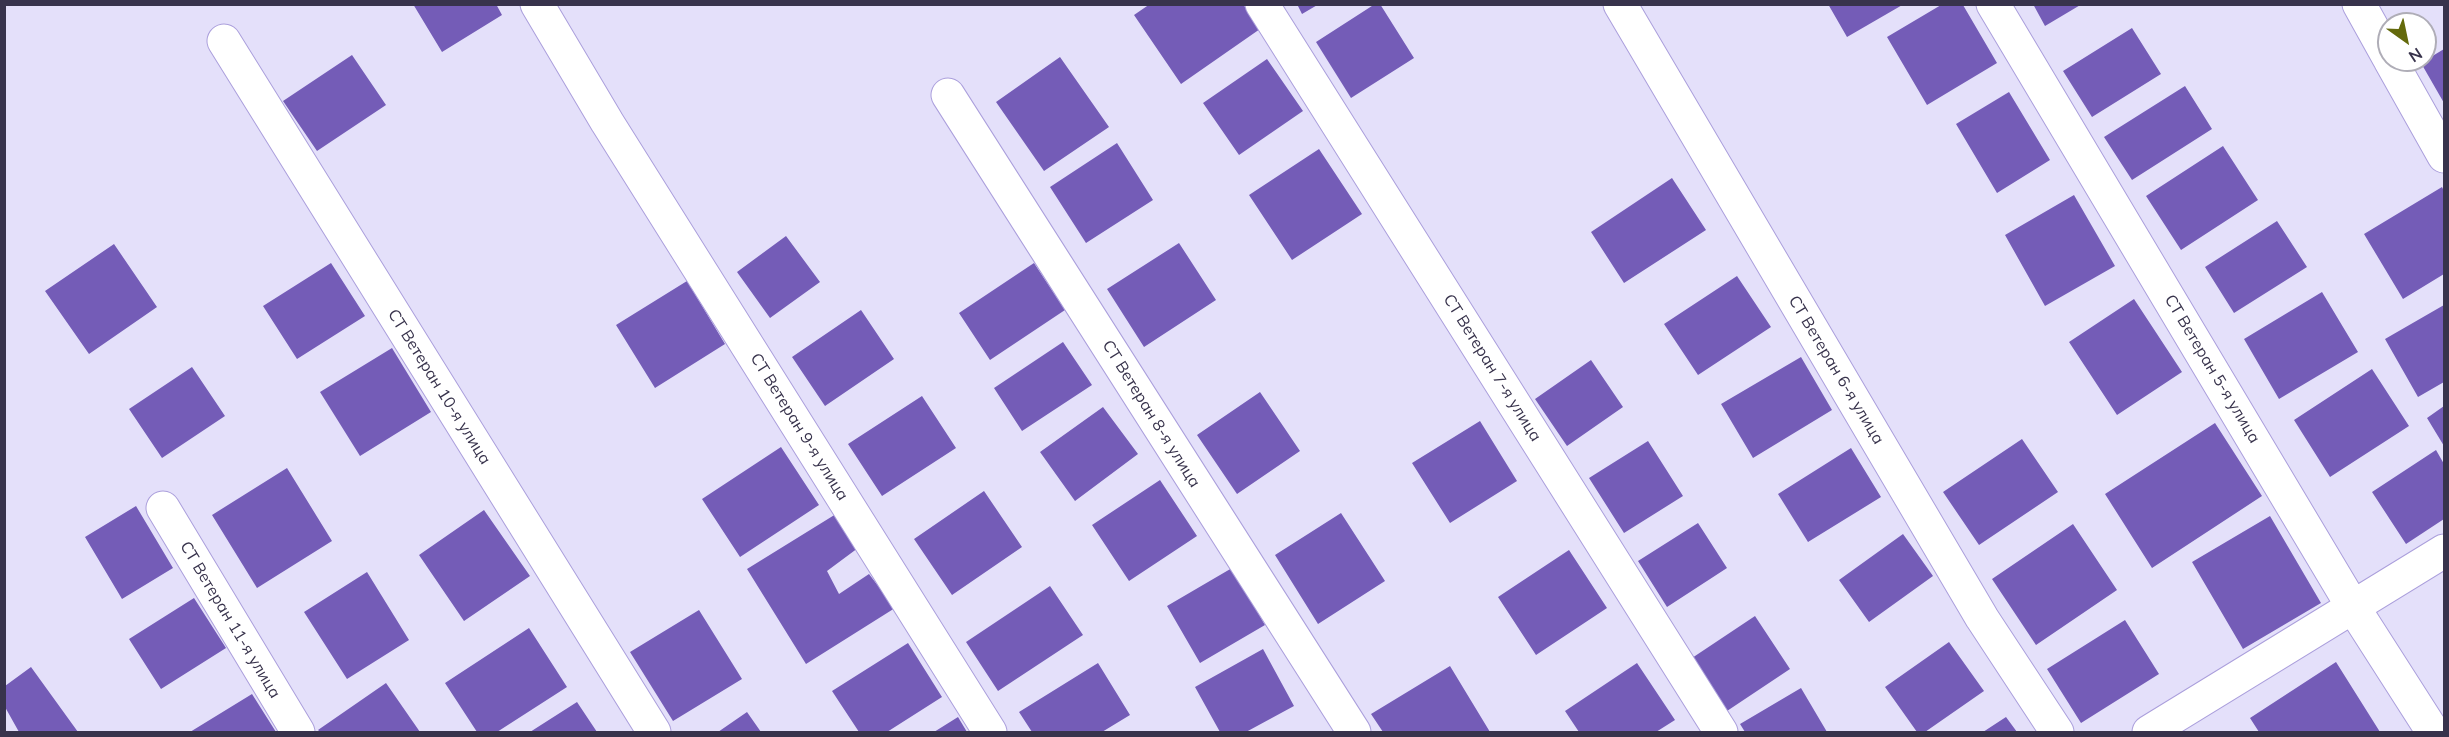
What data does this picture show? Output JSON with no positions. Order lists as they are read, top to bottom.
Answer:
{
  "streets": {
    "street": [
      "СТ Ветеран 7-я улица",
      "СТ Ветеран 5-я улица",
      "СТ Ветеран 6-я улица",
      "СТ Ветеран 10-я улица",
      "СТ Ветеран 8-я улица",
      "СТ Ветеран 9-я улица",
      "СТ Ветеран 11-я улица"
    ]
  },
  "north": "bottom right"
}
